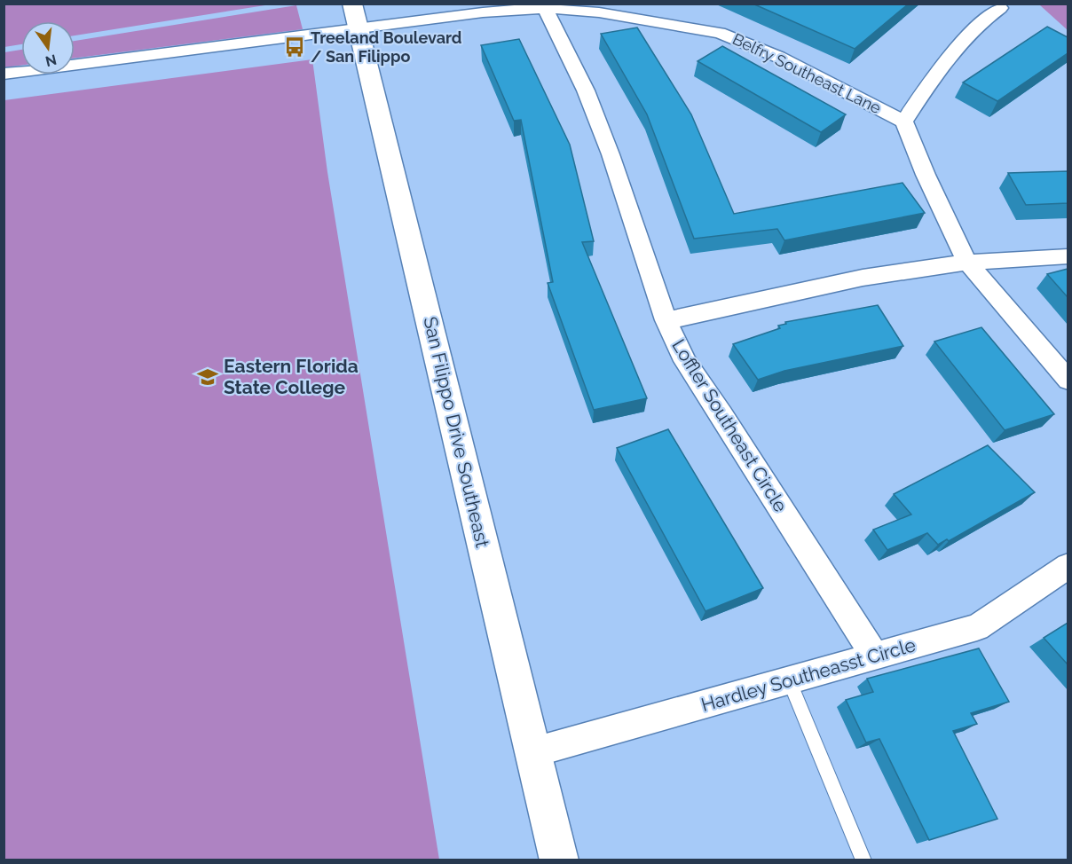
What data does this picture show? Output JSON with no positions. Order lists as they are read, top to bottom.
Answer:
{
  "streets": {
    "street": [
      "Belfry Southeast Lane",
      "Loffler Southeast Circle",
      "San Filippo Drive Southeast",
      "Hardley Southeasst Circle"
    ]
  },
  "crossings": [
    ["Belfry Southeast Lane", "Loffler Southeast Circle"],
    ["Belfry Southeast Lane", "San Filippo Drive Southeast"],
    ["Loffler Southeast Circle", "Hardley Southeasst Circle"],
    ["San Filippo Drive Southeast", "Hardley Southeasst Circle"]
  ],
  "places": {
    "bus stop": ["Treeland Boulevard / San Filippo"],
    "school or university": ["Eastern Florida State College"]
  },
  "north": "bottom"
}
